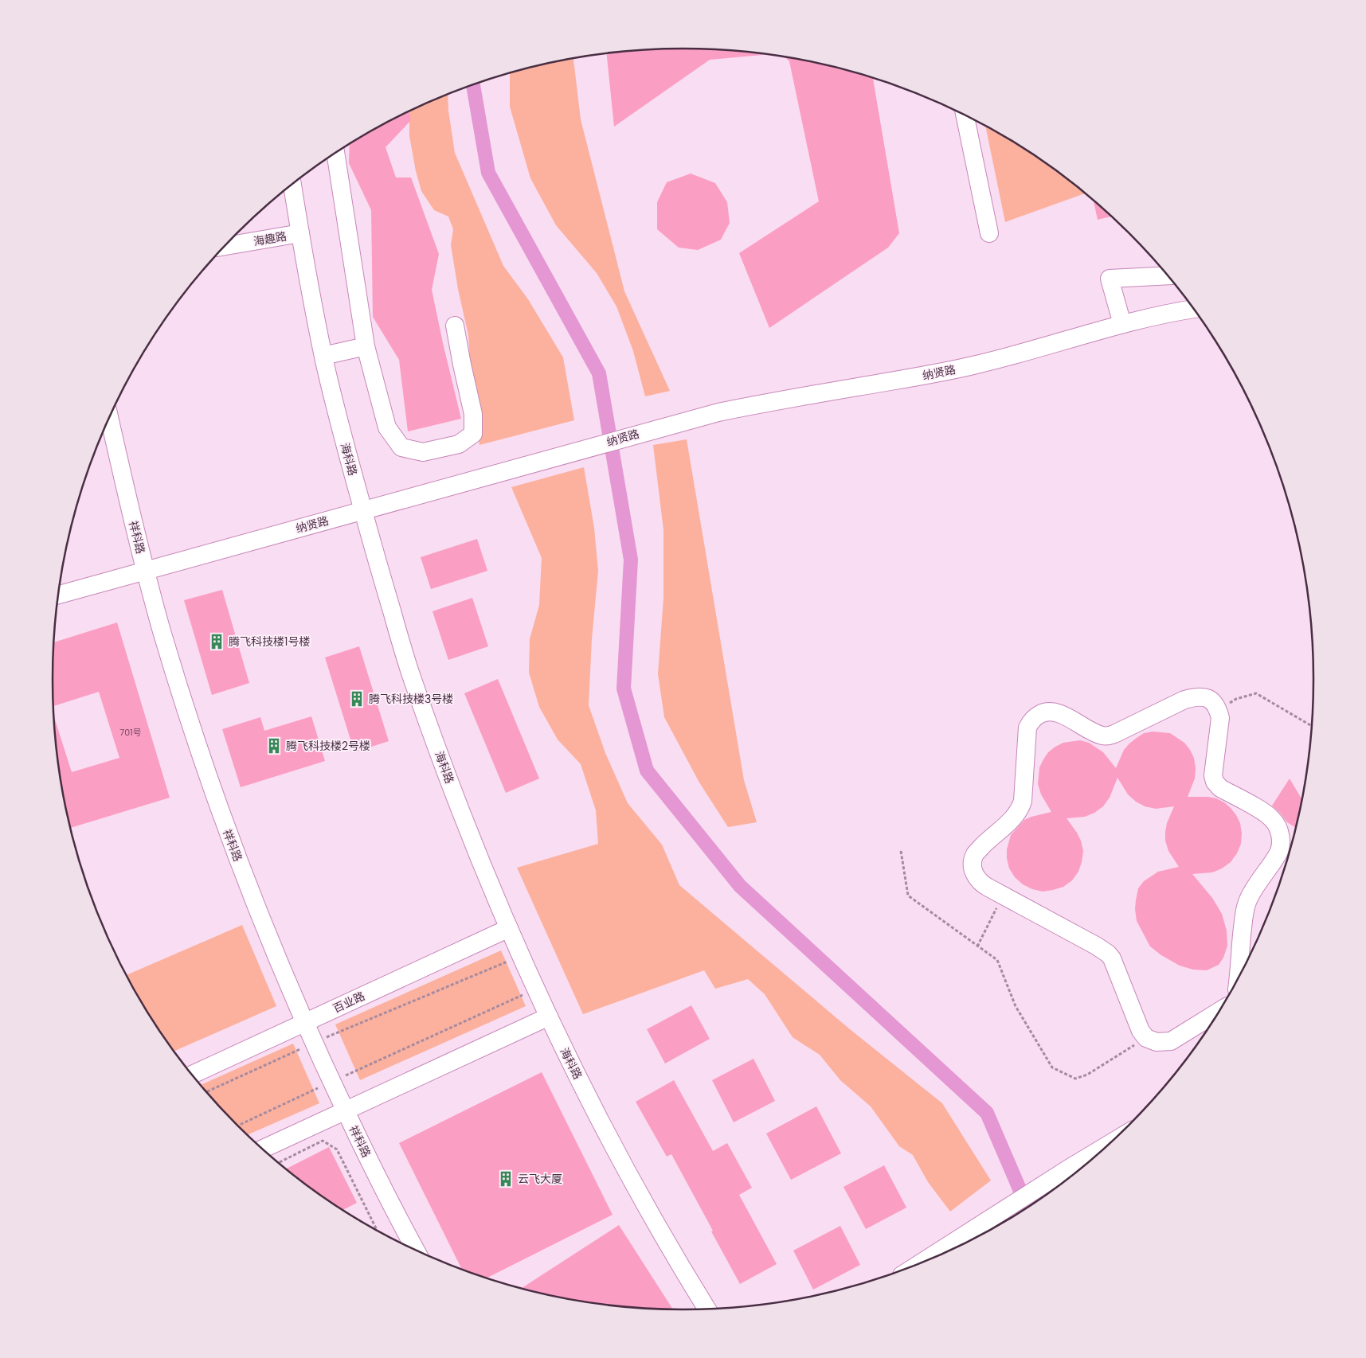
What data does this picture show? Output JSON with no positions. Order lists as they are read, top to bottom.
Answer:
{
  "streets": {
    "street": [
      "海趣路",
      "纳贤路",
      "海科路",
      "祥科路",
      "百业路"
    ]
  },
  "crossings": [
    ["海趣路", "海科路"],
    ["纳贤路", "海科路"],
    ["纳贤路", "祥科路"],
    ["海科路", "百业路"],
    ["祥科路", "百业路"]
  ],
  "places": {
    "building": [
      "腾飞科技楼1号楼",
      "腾飞科技楼3号楼",
      "腾飞科技楼2号楼",
      "云飞大厦"
    ]
  },
  "house_numbers": ["701号"]
}
